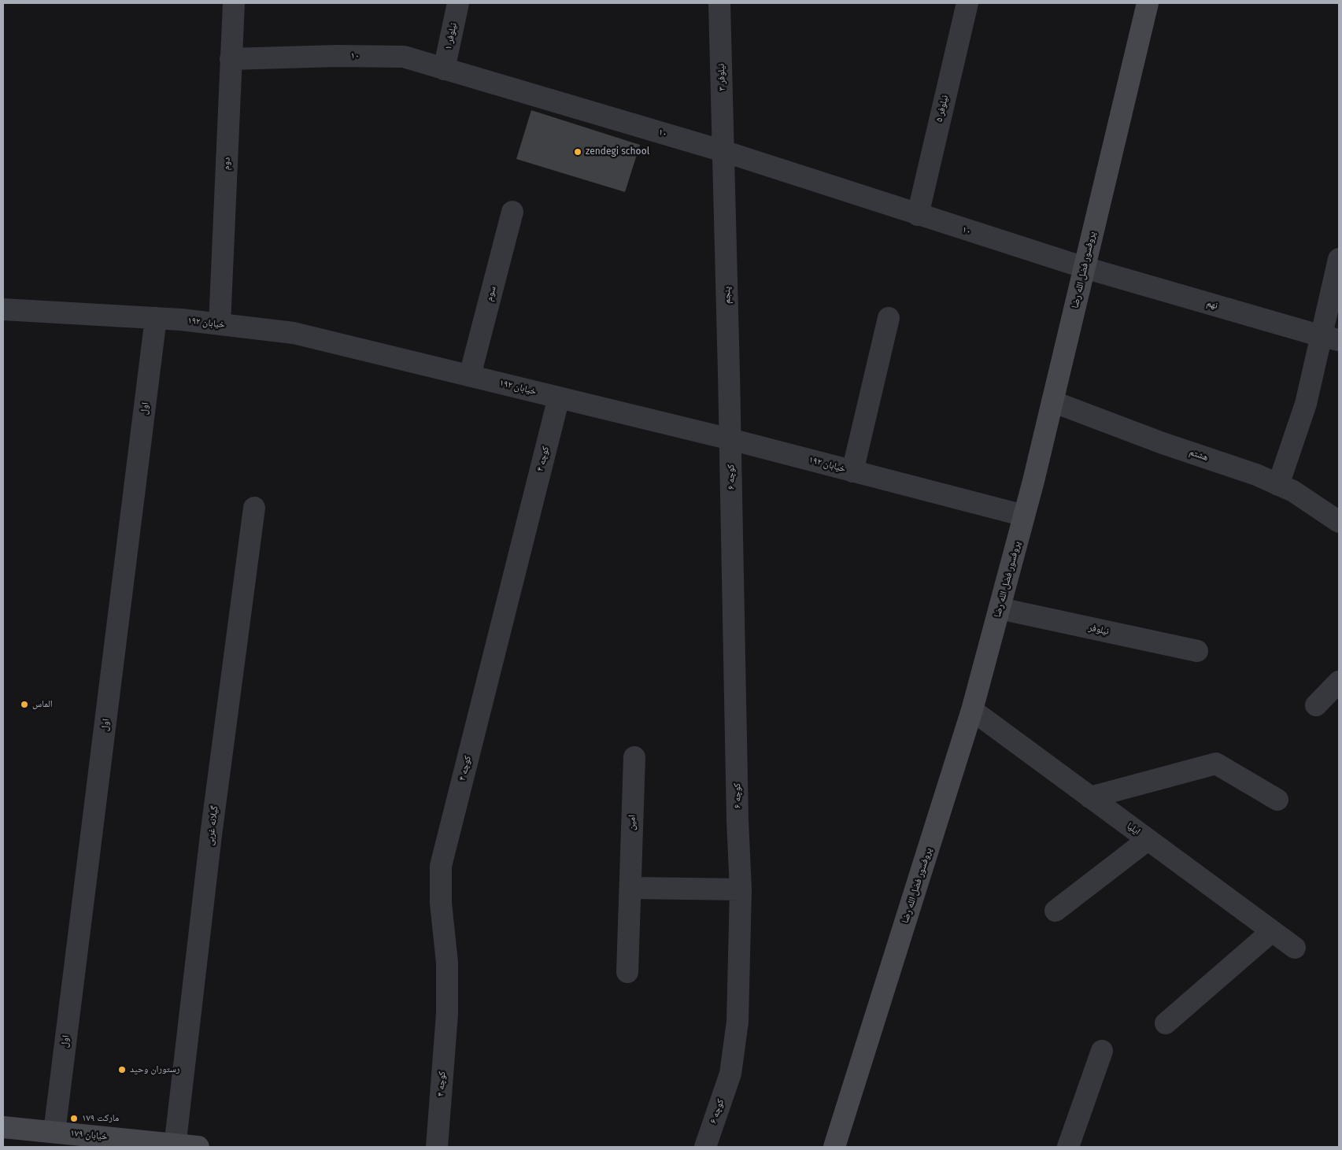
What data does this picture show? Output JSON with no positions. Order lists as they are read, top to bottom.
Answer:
{
  "streets": {
    "main road": ["پروفسور فضل الله رضا", "خیابان ۱۷۹"],
    "street": [
      "نیلوفر ۱",
      "۱۰",
      "نیلوفر ۳",
      "نیلوفر ۵",
      "دوم",
      "سوم",
      "پنجم",
      "نهم",
      "خیابان ۱۹۲",
      "اول",
      "هشتم",
      "کوچه ۴",
      "کوچه ۶",
      "نیلوفر",
      "امین",
      "گیلانه غربی",
      "ایلیا"
    ]
  },
  "crossings": [
    ["نیلوفر ۱", "۱۰"],
    ["۱۰", "نیلوفر ۳"],
    ["۱۰", "نیلوفر ۵"],
    ["۱۰", "دوم"],
    ["۱۰", "پروفسور فضل الله رضا"],
    ["۱۰", "پنجم"],
    ["۱۰", "نهم"],
    ["نیلوفر ۳", "پنجم"],
    ["دوم", "خیابان ۱۹۲"],
    ["پروفسور فضل الله رضا", "نهم"],
    ["پروفسور فضل الله رضا", "خیابان ۱۹۲"],
    ["پروفسور فضل الله رضا", "هشتم"],
    ["پروفسور فضل الله رضا", "نیلوفر"],
    ["پروفسور فضل الله رضا", "ایلیا"],
    ["سوم", "خیابان ۱۹۲"],
    ["پنجم", "خیابان ۱۹۲"],
    ["پنجم", "کوچه ۶"],
    ["خیابان ۱۹۲", "اول"],
    ["خیابان ۱۹۲", "کوچه ۴"],
    ["خیابان ۱۹۲", "کوچه ۶"],
    ["اول", "خیابان ۱۷۹"],
    ["گیلانه غربی", "خیابان ۱۷۹"]
  ],
  "places": [
    "zendegi school",
    "الماس",
    "رستوران وحید",
    "۱۷۹ مارکت"
  ]
}
